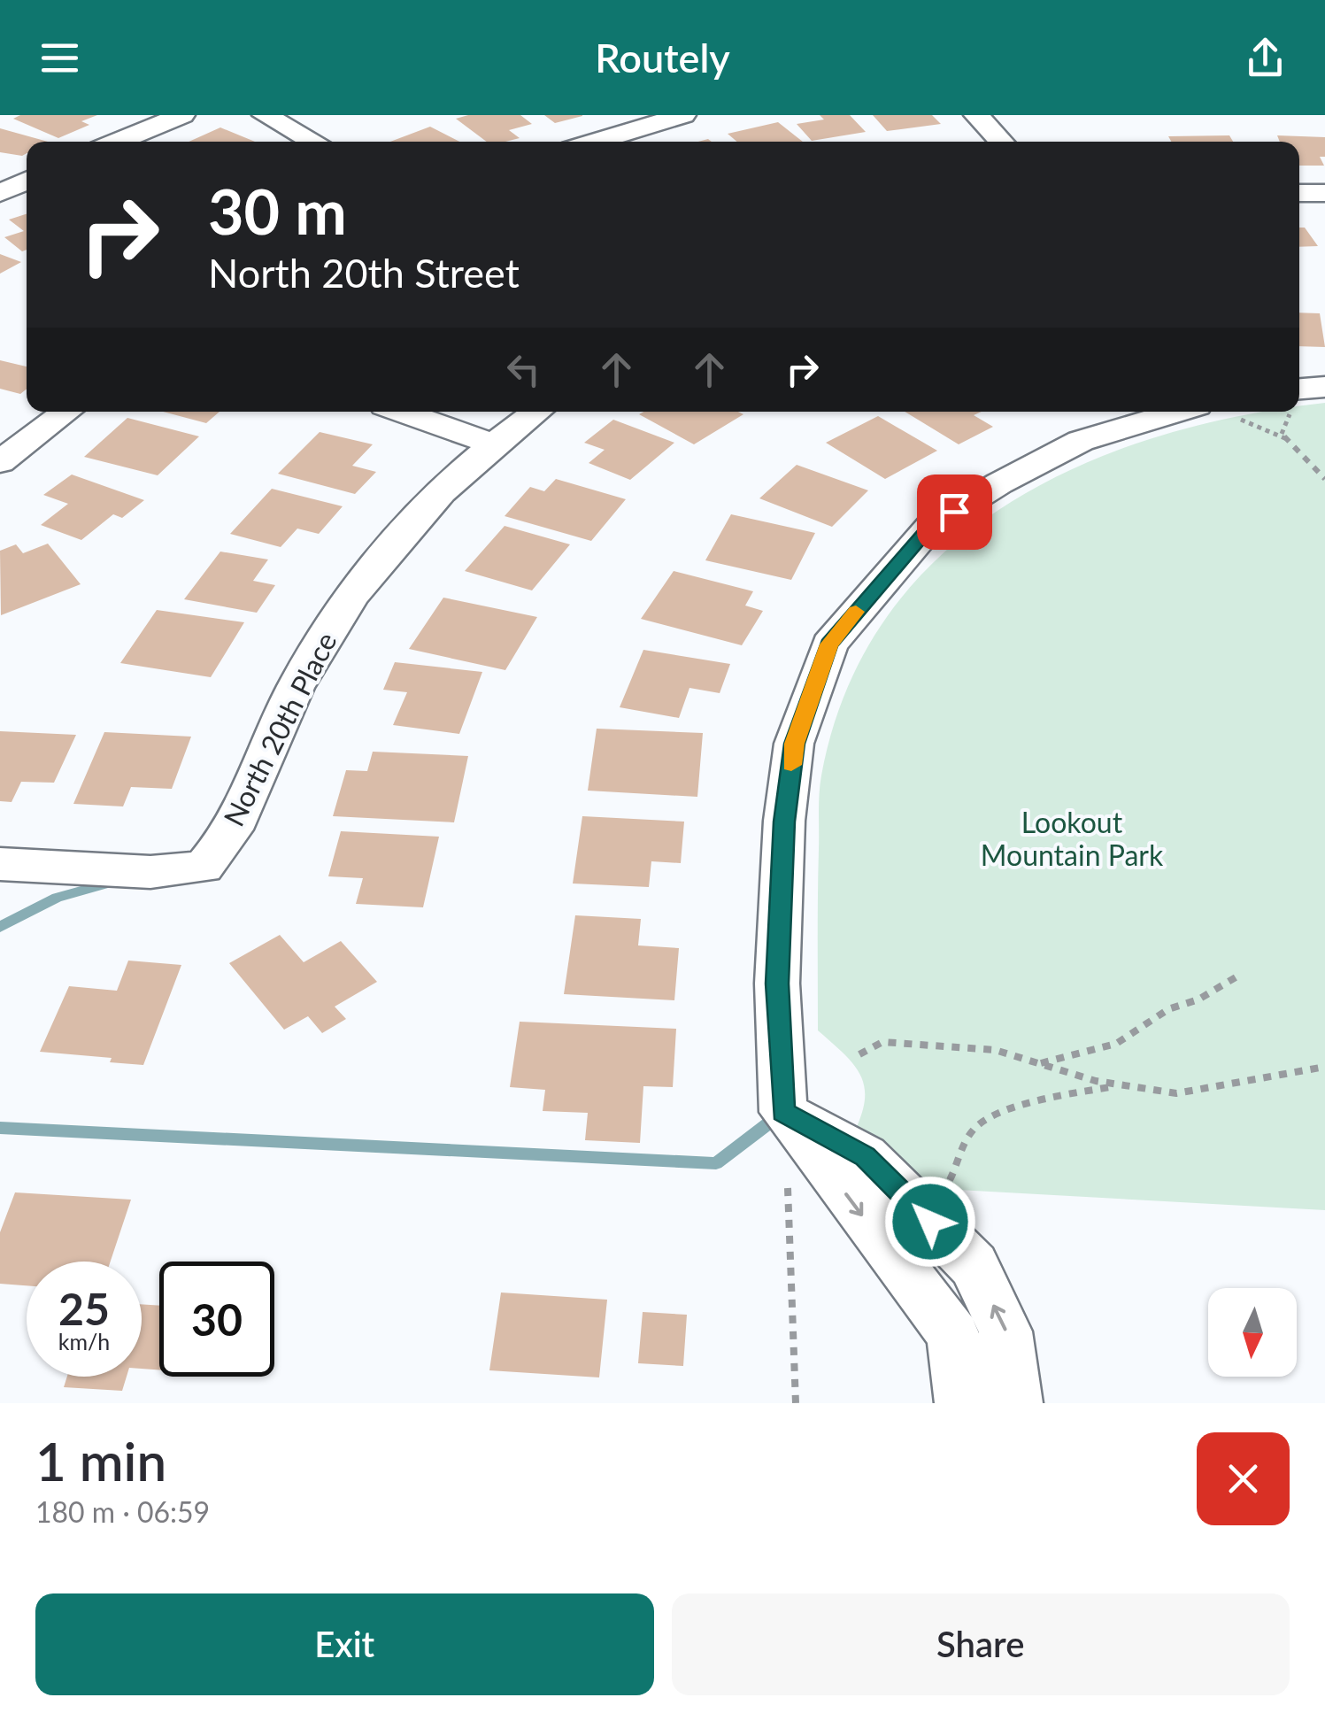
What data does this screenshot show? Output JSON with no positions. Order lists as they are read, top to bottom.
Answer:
{
  "streets": {
    "street": ["North 20th Place"]
  },
  "parks": ["Lookout Mountain Park"],
  "north": "bottom",
  "page": {
    "header": "Routely",
    "turn": ["30 m", "North 20th Street"],
    "speed": "25 km/h",
    "limit": "30",
    "heading": ["1 min", "180 m · 06:59"],
    "buttons": ["Exit", "Share"]
  }
}
